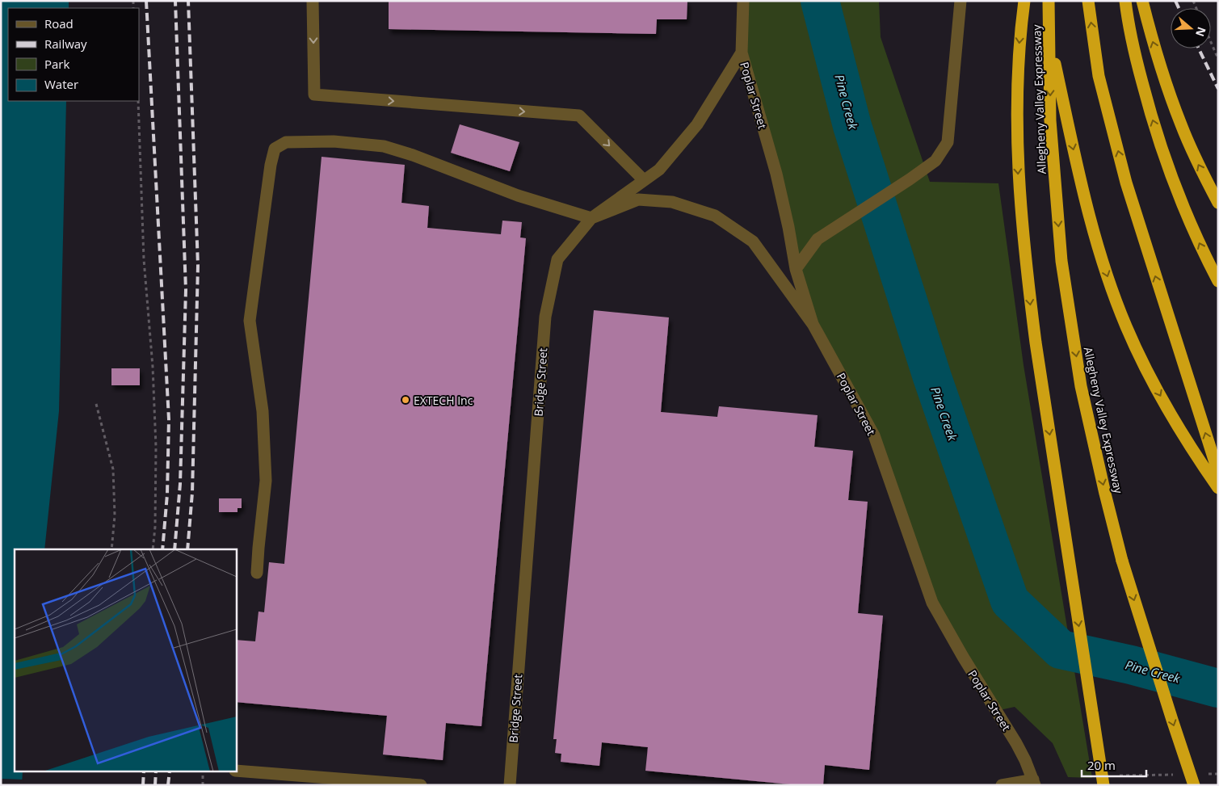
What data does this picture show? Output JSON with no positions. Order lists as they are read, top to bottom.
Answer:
{
  "streets": {
    "highway": ["Allegheny Valley Expressway"],
    "street": ["Poplar Street", "Bridge Street"]
  },
  "crossings": [
    ["Poplar Street", "Bridge Street"]
  ],
  "water": ["Pine Creek"],
  "places": ["EXTECH Inc"],
  "legend": [
    "Road",
    "Railway",
    "Park",
    "Water"
  ],
  "scale_bar": "20 m",
  "north": "right"
}
